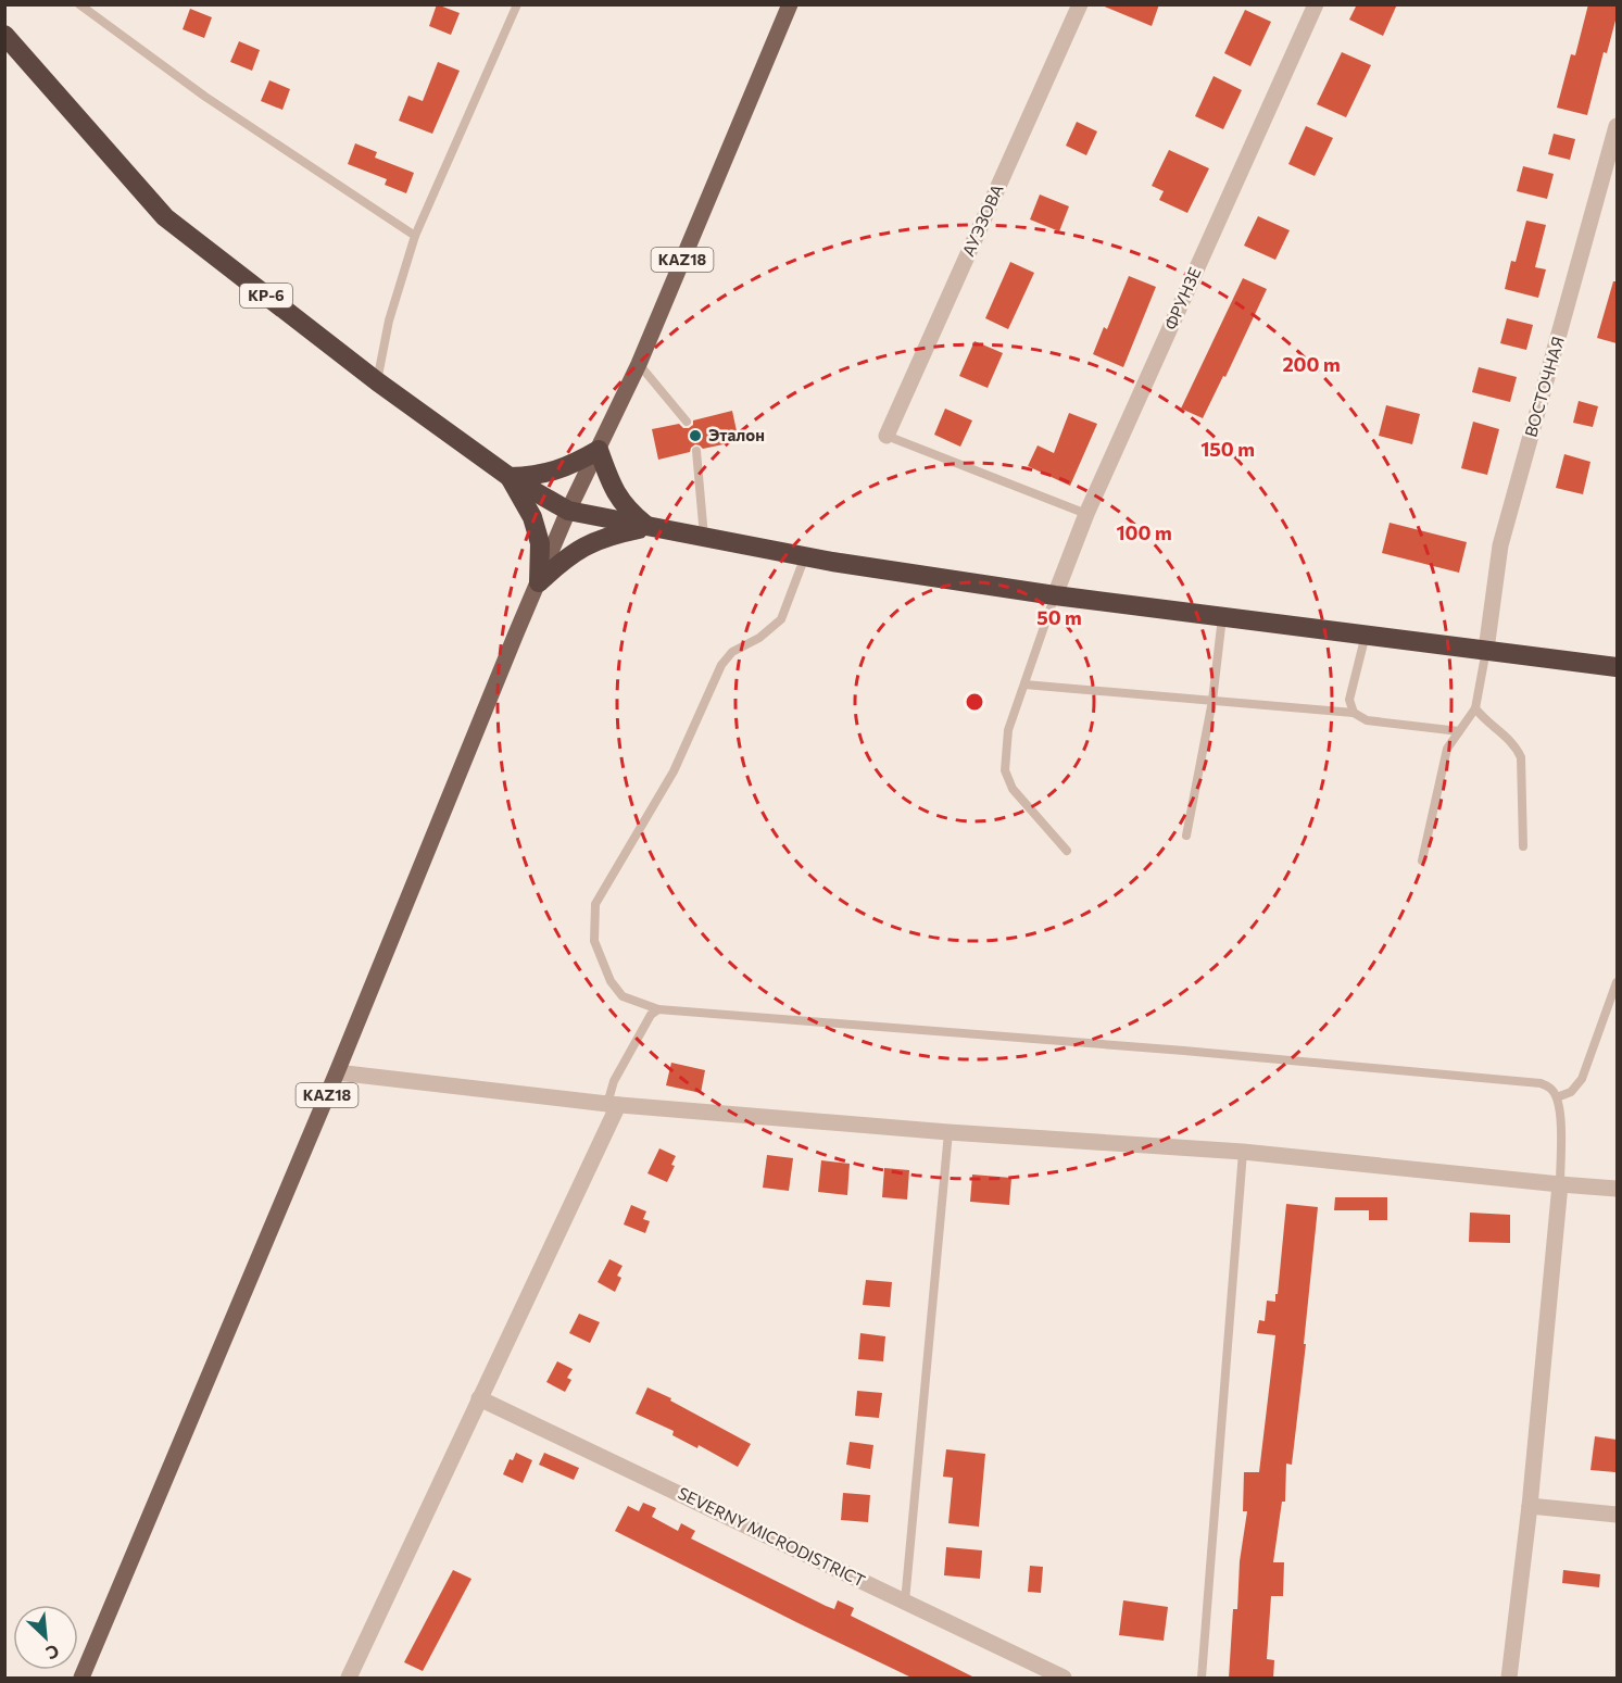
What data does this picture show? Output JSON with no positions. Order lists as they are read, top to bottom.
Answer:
{
  "streets": {
    "highway": ["KP-6"],
    "main road": ["KAZ18"],
    "street": [
      "АУЭЗОВА",
      "ФРУНЗЕ",
      "ВОСТОЧНАЯ",
      "SEVERNY MICRODISTRICT"
    ]
  },
  "crossings": [
    ["KAZ18", "KP-6"],
    ["KP-6", "ФРУНЗЕ"],
    ["KP-6", "ВОСТОЧНАЯ"]
  ],
  "places": ["Эталон"],
  "north": "bottom right",
  "rings": [
    "200 m",
    "150 m",
    "100 m",
    "50 m"
  ]
}
